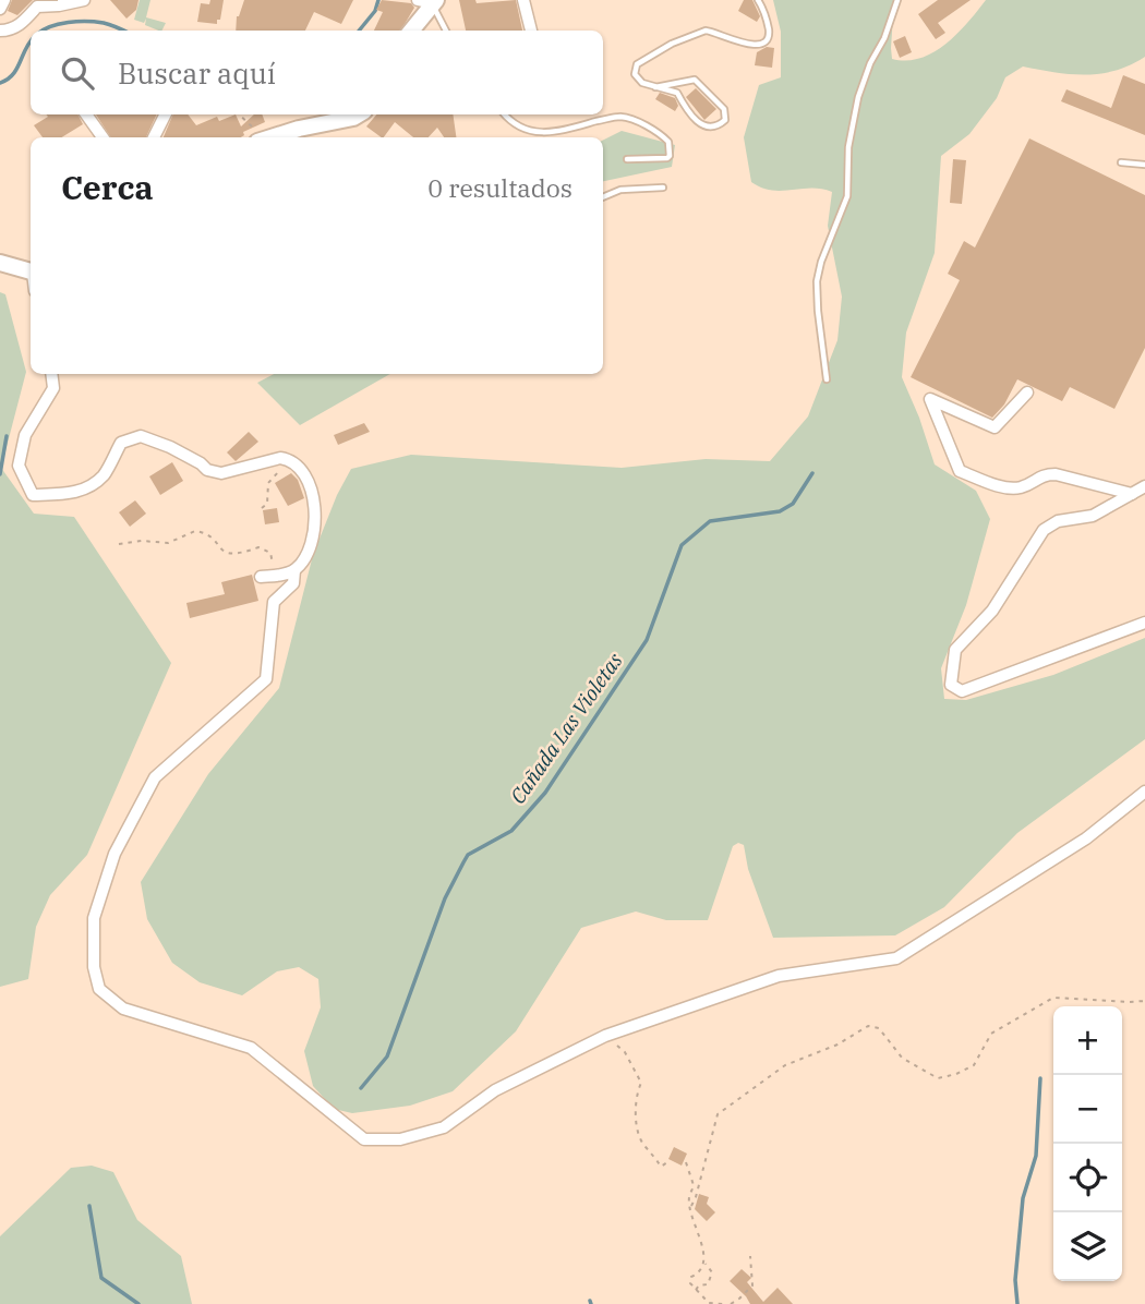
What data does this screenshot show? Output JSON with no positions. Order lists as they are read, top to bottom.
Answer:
{
  "water": ["Cañada Las Violetas"],
  "page": {
    "search": "Buscar aquí",
    "heading": ["Cerca", "0 resultados"],
    "map_buttons": ["+", "−"]
  }
}
